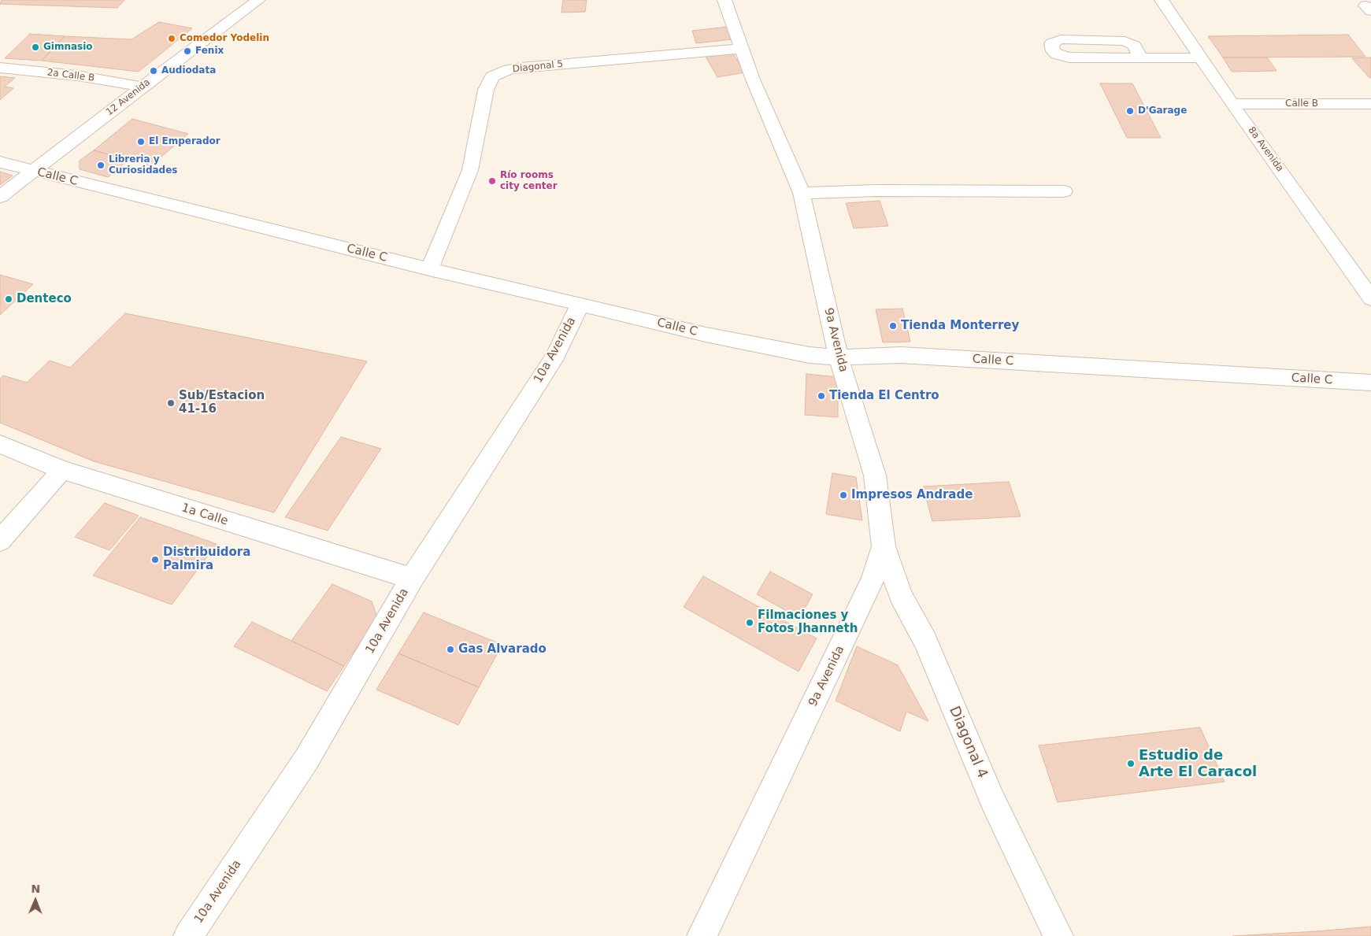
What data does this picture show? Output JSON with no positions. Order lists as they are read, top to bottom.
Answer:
{
  "streets": {
    "street": [
      "Diagonal 5",
      "2a Calle B",
      "12 Avenida",
      "Calle B",
      "8a Avenida",
      "Calle C",
      "9a Avenida",
      "10a Avenida",
      "1a Calle",
      "Diagonal 4"
    ]
  },
  "crossings": [
    ["Diagonal 5", "Calle C"],
    ["Diagonal 5", "9a Avenida"],
    ["2a Calle B", "12 Avenida"],
    ["12 Avenida", "Calle C"],
    ["Calle B", "8a Avenida"],
    ["Calle C", "9a Avenida"],
    ["Calle C", "10a Avenida"],
    ["9a Avenida", "Diagonal 4"],
    ["10a Avenida", "1a Calle"]
  ],
  "places": [
    "Comedor Yodelin",
    "Gimnasio",
    "Fenix",
    "Audiodata",
    "D'Garage",
    "El Emperador",
    "Libreria y Curiosidades",
    "Río rooms city center",
    "Denteco",
    "Tienda Monterrey",
    "Tienda El Centro",
    "Sub/Estacion 41-16",
    "Impresos Andrade",
    "Distribuidora Palmira",
    "Filmaciones y Fotos Jhanneth",
    "Gas Alvarado",
    "Estudio de Arte El Caracol"
  ],
  "north": "top"
}
